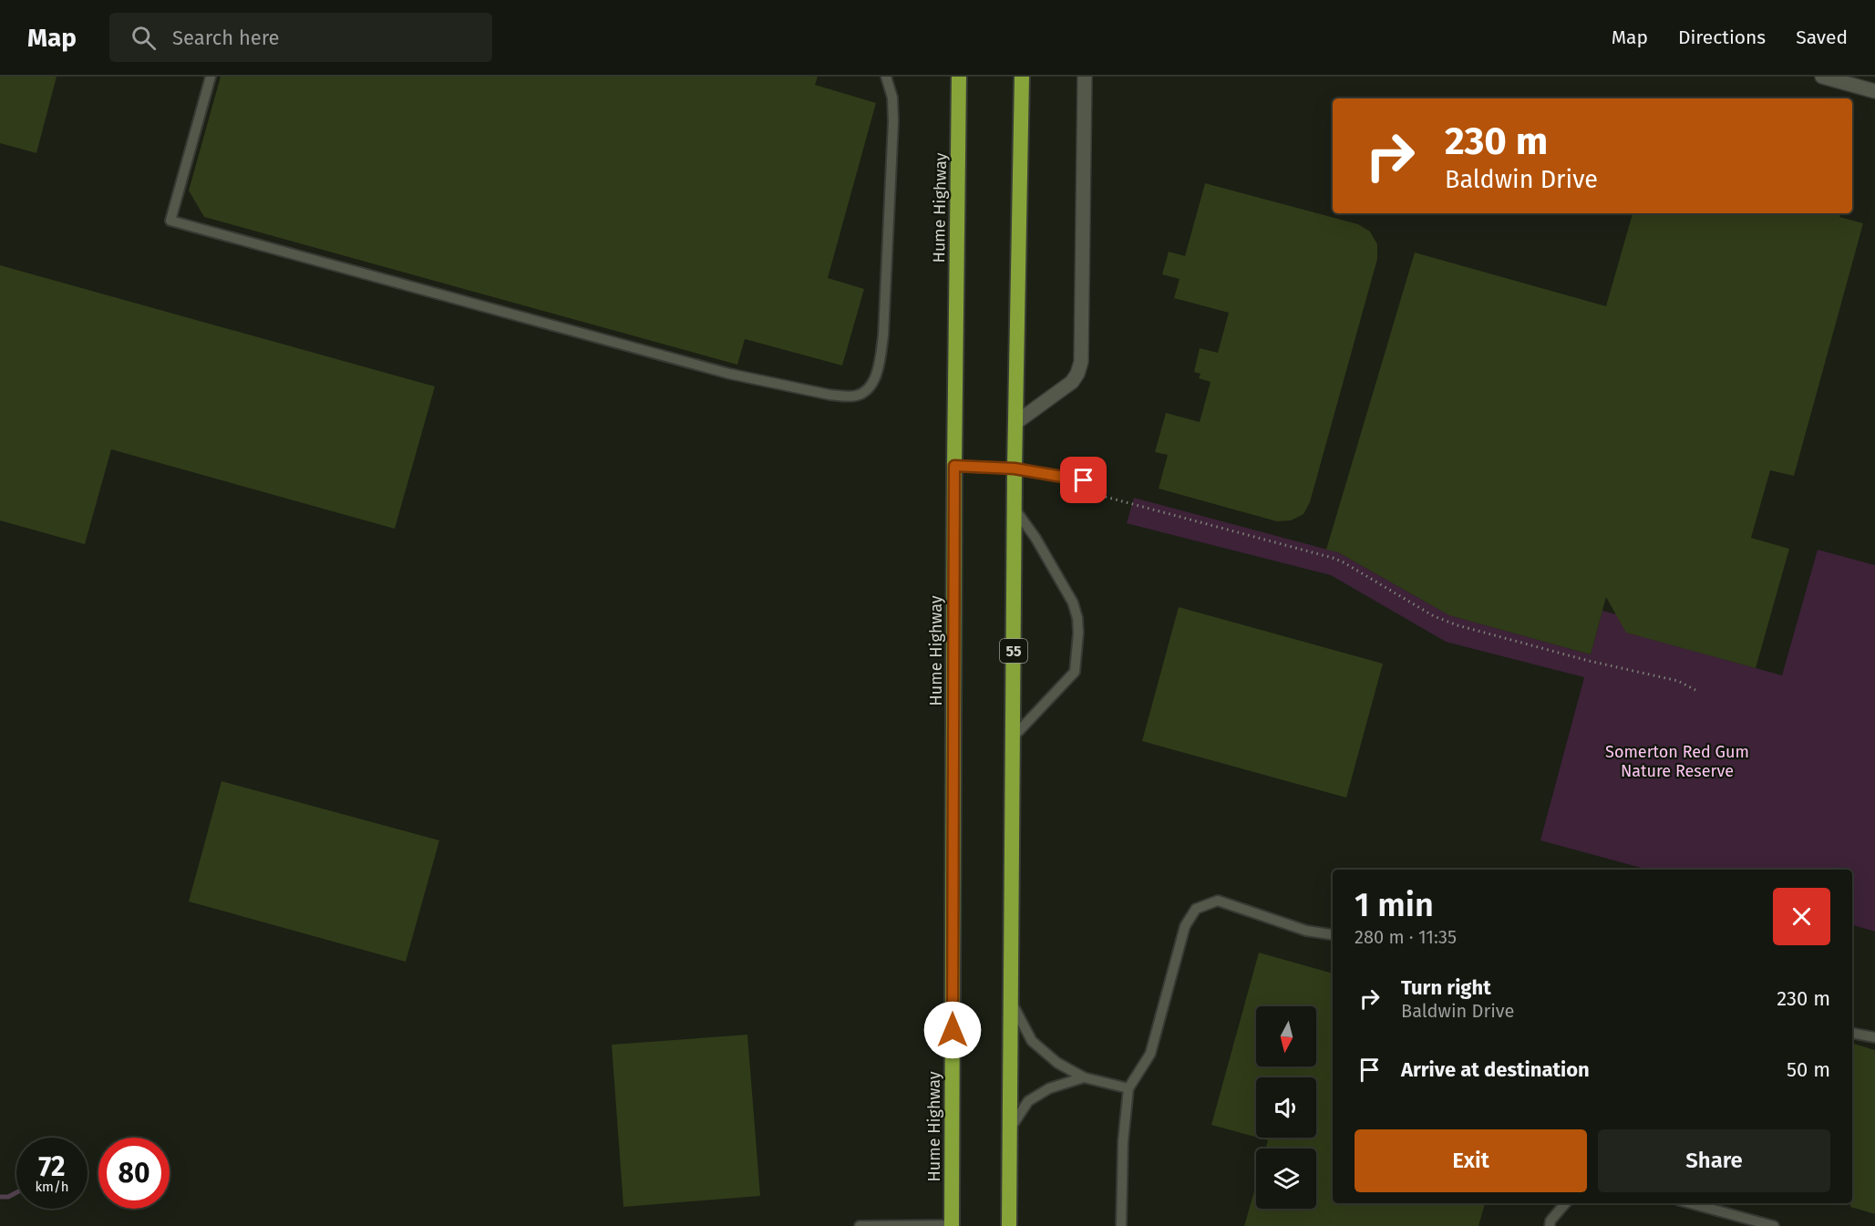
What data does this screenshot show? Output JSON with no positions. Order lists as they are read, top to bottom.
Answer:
{
  "streets": {
    "highway": ["Hume Highway", "55"]
  },
  "parks": ["Somerton Red Gum Nature Reserve"],
  "north": "bottom",
  "page": {
    "header": "Map",
    "search": "Search here",
    "nav": ["Map", "Directions", "Saved"],
    "turn": ["230 m", "Baldwin Drive"],
    "heading": ["1 min", "280 m · 11:35"],
    "list": [
      {
        "name": "Turn right",
        "note": "Baldwin Drive",
        "value": "230 m"
      },
      {
        "name": "Arrive at destination",
        "value": "50 m"
      }
    ],
    "buttons": ["Exit", "Share"],
    "speed": "72 km/h",
    "limit": "80"
  }
}
